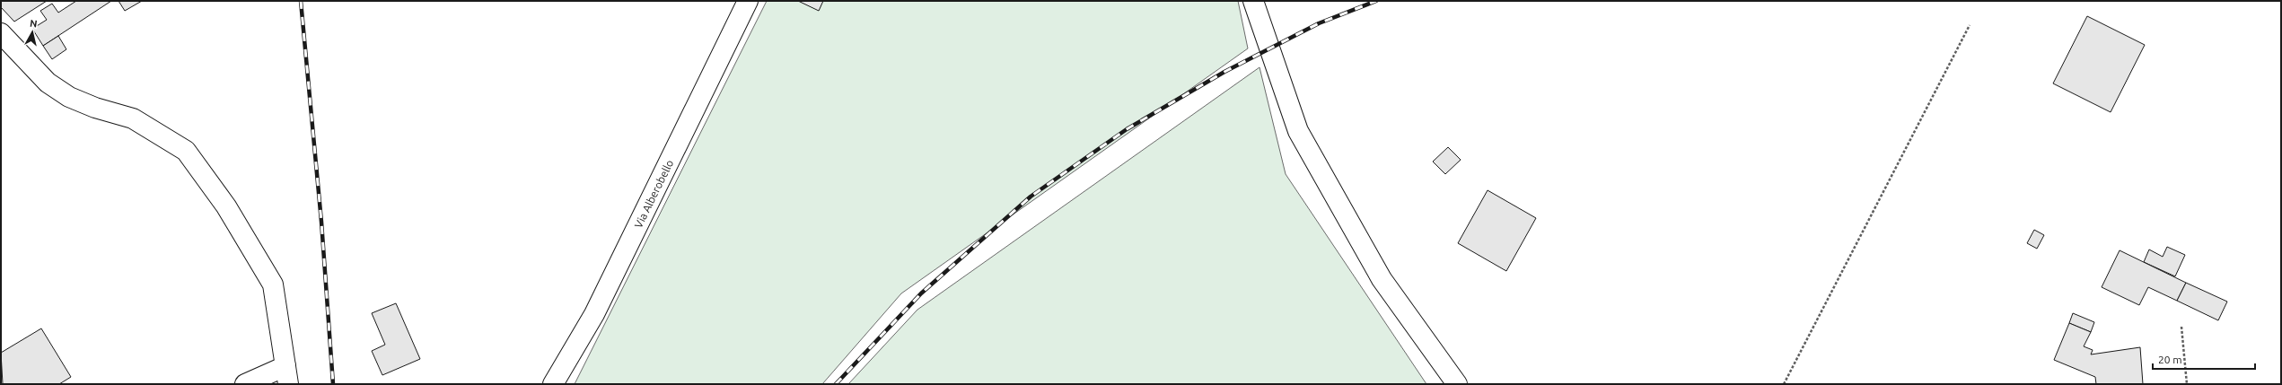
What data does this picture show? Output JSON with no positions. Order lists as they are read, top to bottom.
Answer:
{
  "streets": {
    "street": ["Via Alberobello"]
  },
  "scale_bar": "20 m",
  "north": "top"
}
